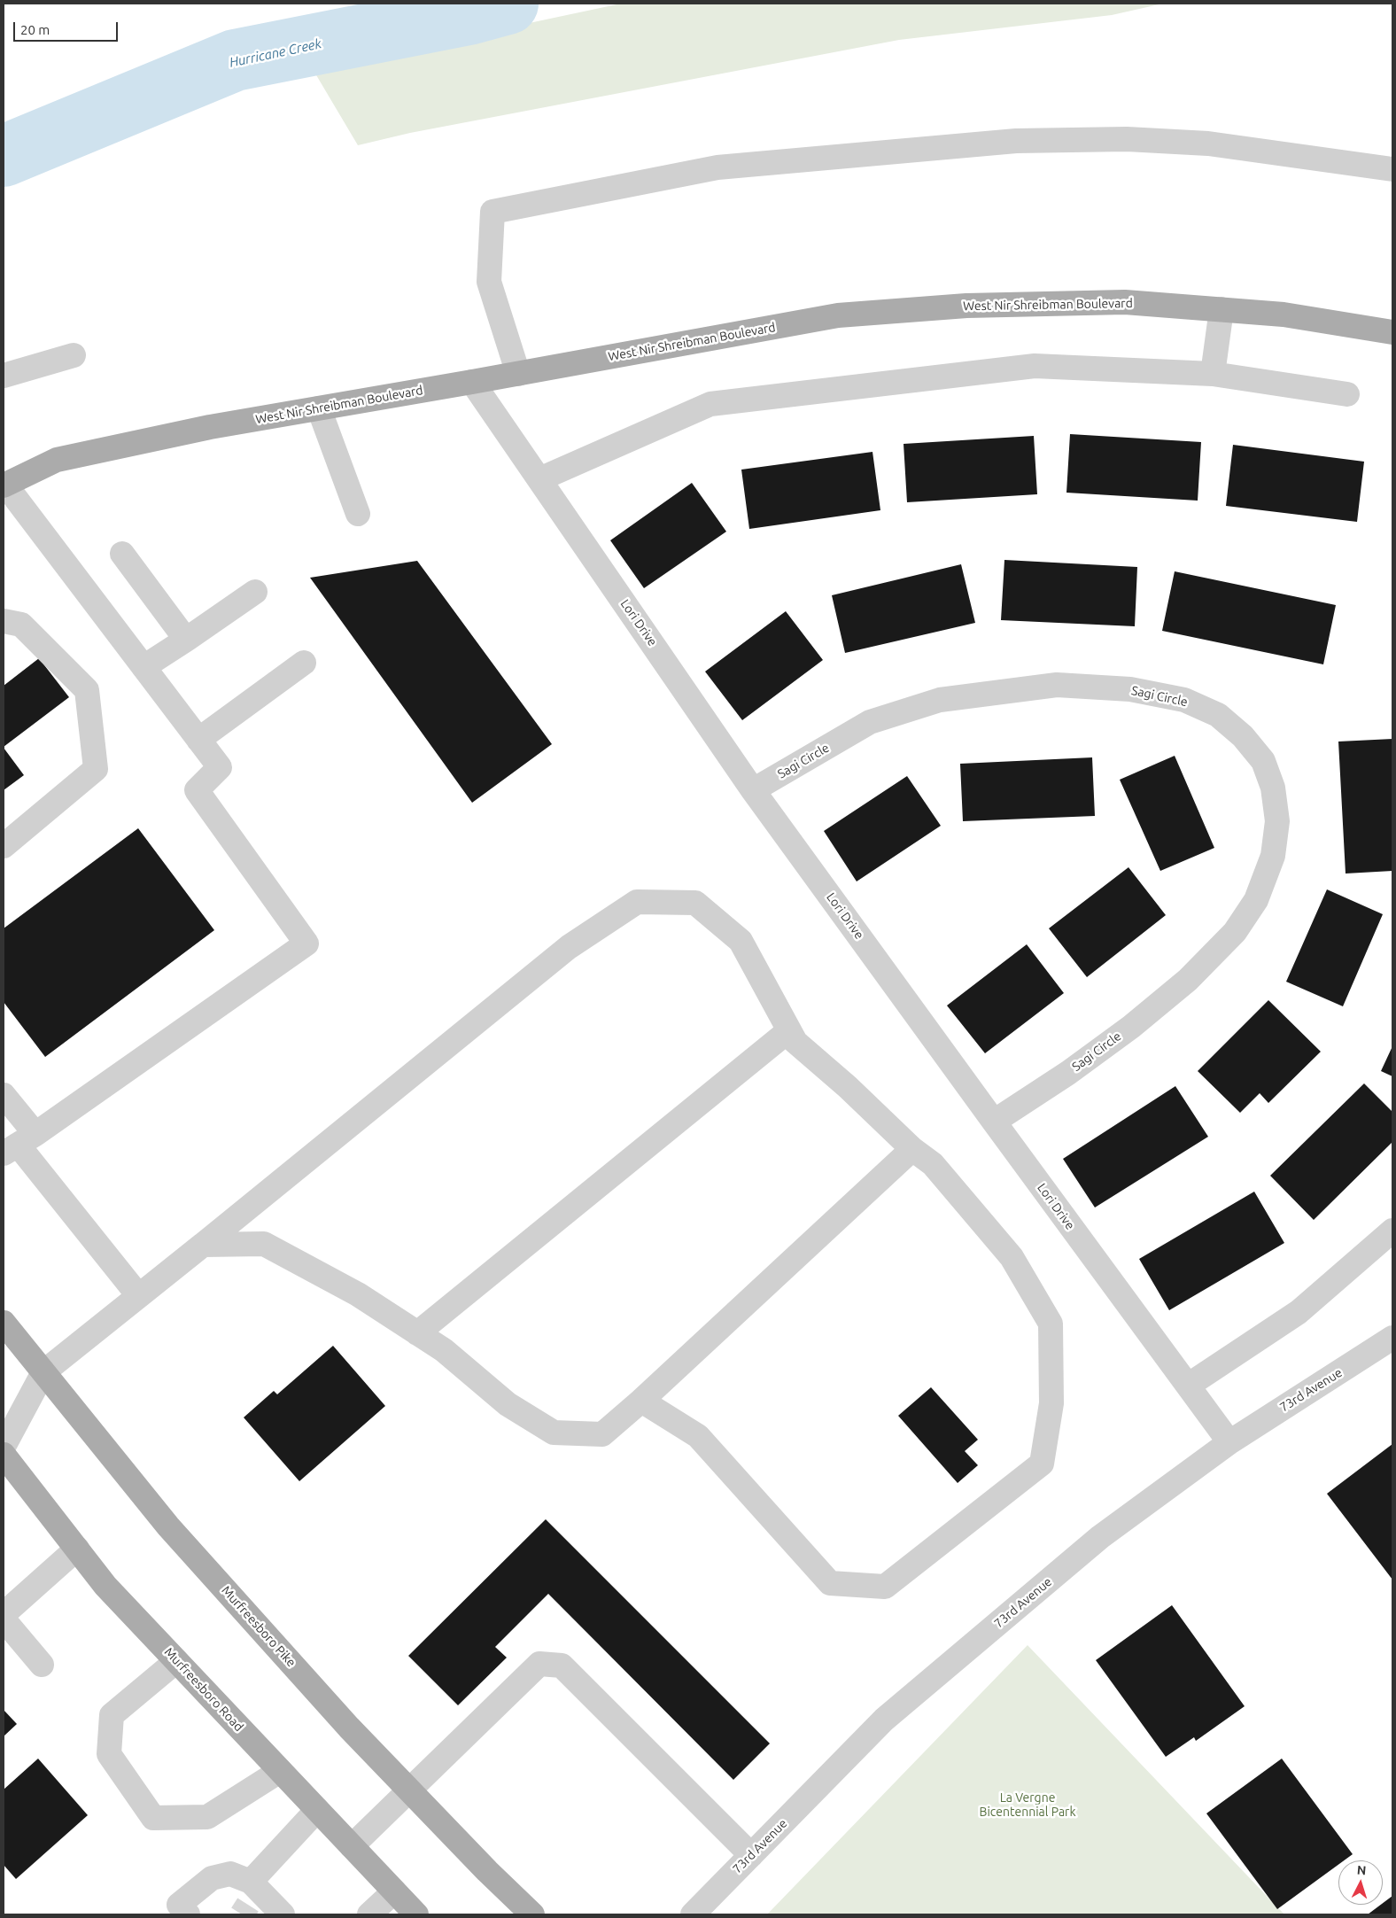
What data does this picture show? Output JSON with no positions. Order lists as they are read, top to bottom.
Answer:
{
  "streets": {
    "main road": ["West Nir Shreibman Boulevard", "Murfreesboro Pike", "Murfreesboro Road"],
    "street": ["Lori Drive", "Sagi Circle", "73rd Avenue"]
  },
  "crossings": [
    ["West Nir Shreibman Boulevard", "Lori Drive"],
    ["Lori Drive", "Sagi Circle"],
    ["Lori Drive", "73rd Avenue"]
  ],
  "water": ["Hurricane Creek"],
  "parks": ["La Vergne Bicentennial Park"],
  "scale_bar": "20 m",
  "north": "top"
}
